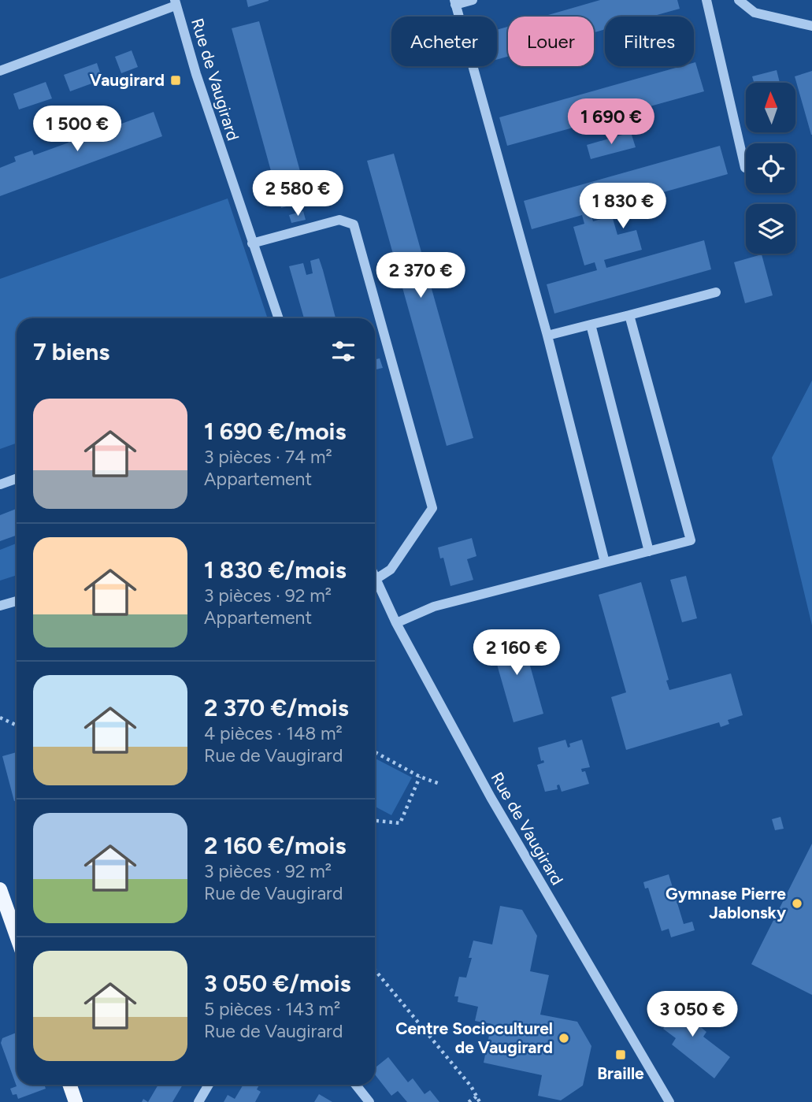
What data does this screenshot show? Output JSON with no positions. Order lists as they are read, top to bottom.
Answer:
{
  "streets": {
    "street": ["Rue de Vaugirard"]
  },
  "places": {
    "transit": ["Vaugirard", "Braille"],
    "other": ["Gymnase Pierre Jablonsky", "Centre Socioculturel de Vaugirard"]
  },
  "north": "top",
  "page": {
    "chip": ["Acheter", "Louer", "Filtres"],
    "price": [
      "1 690 €",
      "1 500 €",
      "2 580 €",
      "1 830 €",
      "2 370 €",
      "2 160 €",
      "3 050 €"
    ],
    "heading": "7 biens",
    "list": [
      {
        "name": "1 690 €/mois",
        "note": "3 pièces · 74 m² · Appartement"
      },
      {
        "name": "1 830 €/mois",
        "note": "3 pièces · 92 m² · Appartement"
      },
      {
        "name": "2 370 €/mois",
        "note": "4 pièces · 148 m² · Rue de Vaugirard"
      },
      {
        "name": "2 160 €/mois",
        "note": "3 pièces · 92 m² · Rue de Vaugirard"
      },
      {
        "name": "3 050 €/mois",
        "note": "5 pièces · 143 m² · Rue de Vaugirard"
      }
    ]
  }
}
